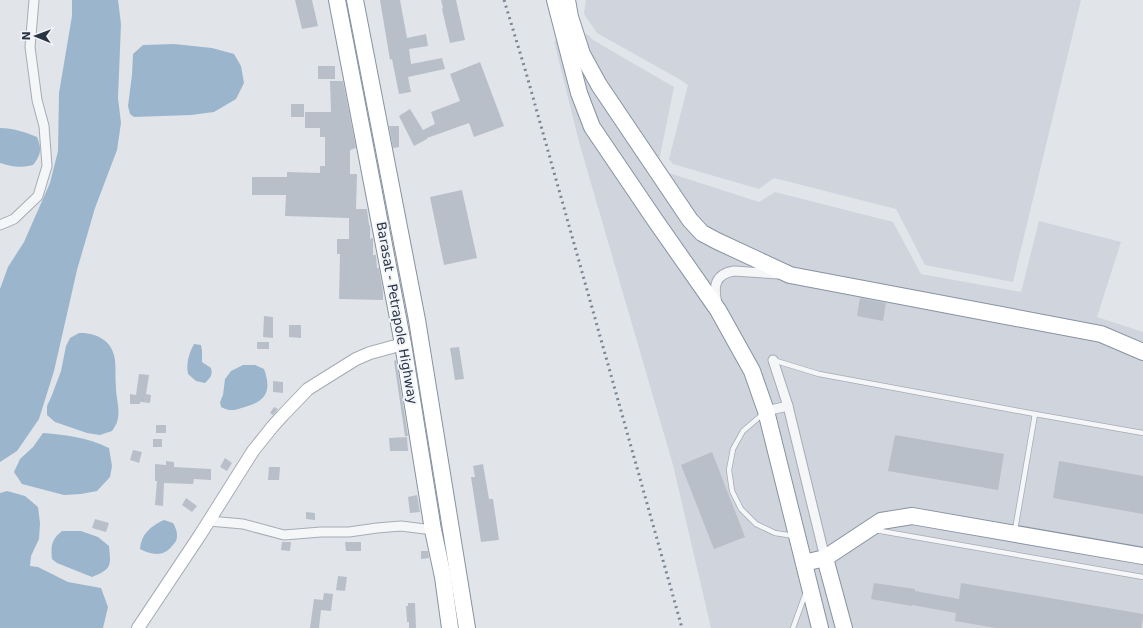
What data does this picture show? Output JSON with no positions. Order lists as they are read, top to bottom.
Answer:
{
  "streets": {
    "highway": ["Barasat - Petrapole Highway"]
  },
  "north": "left"
}
